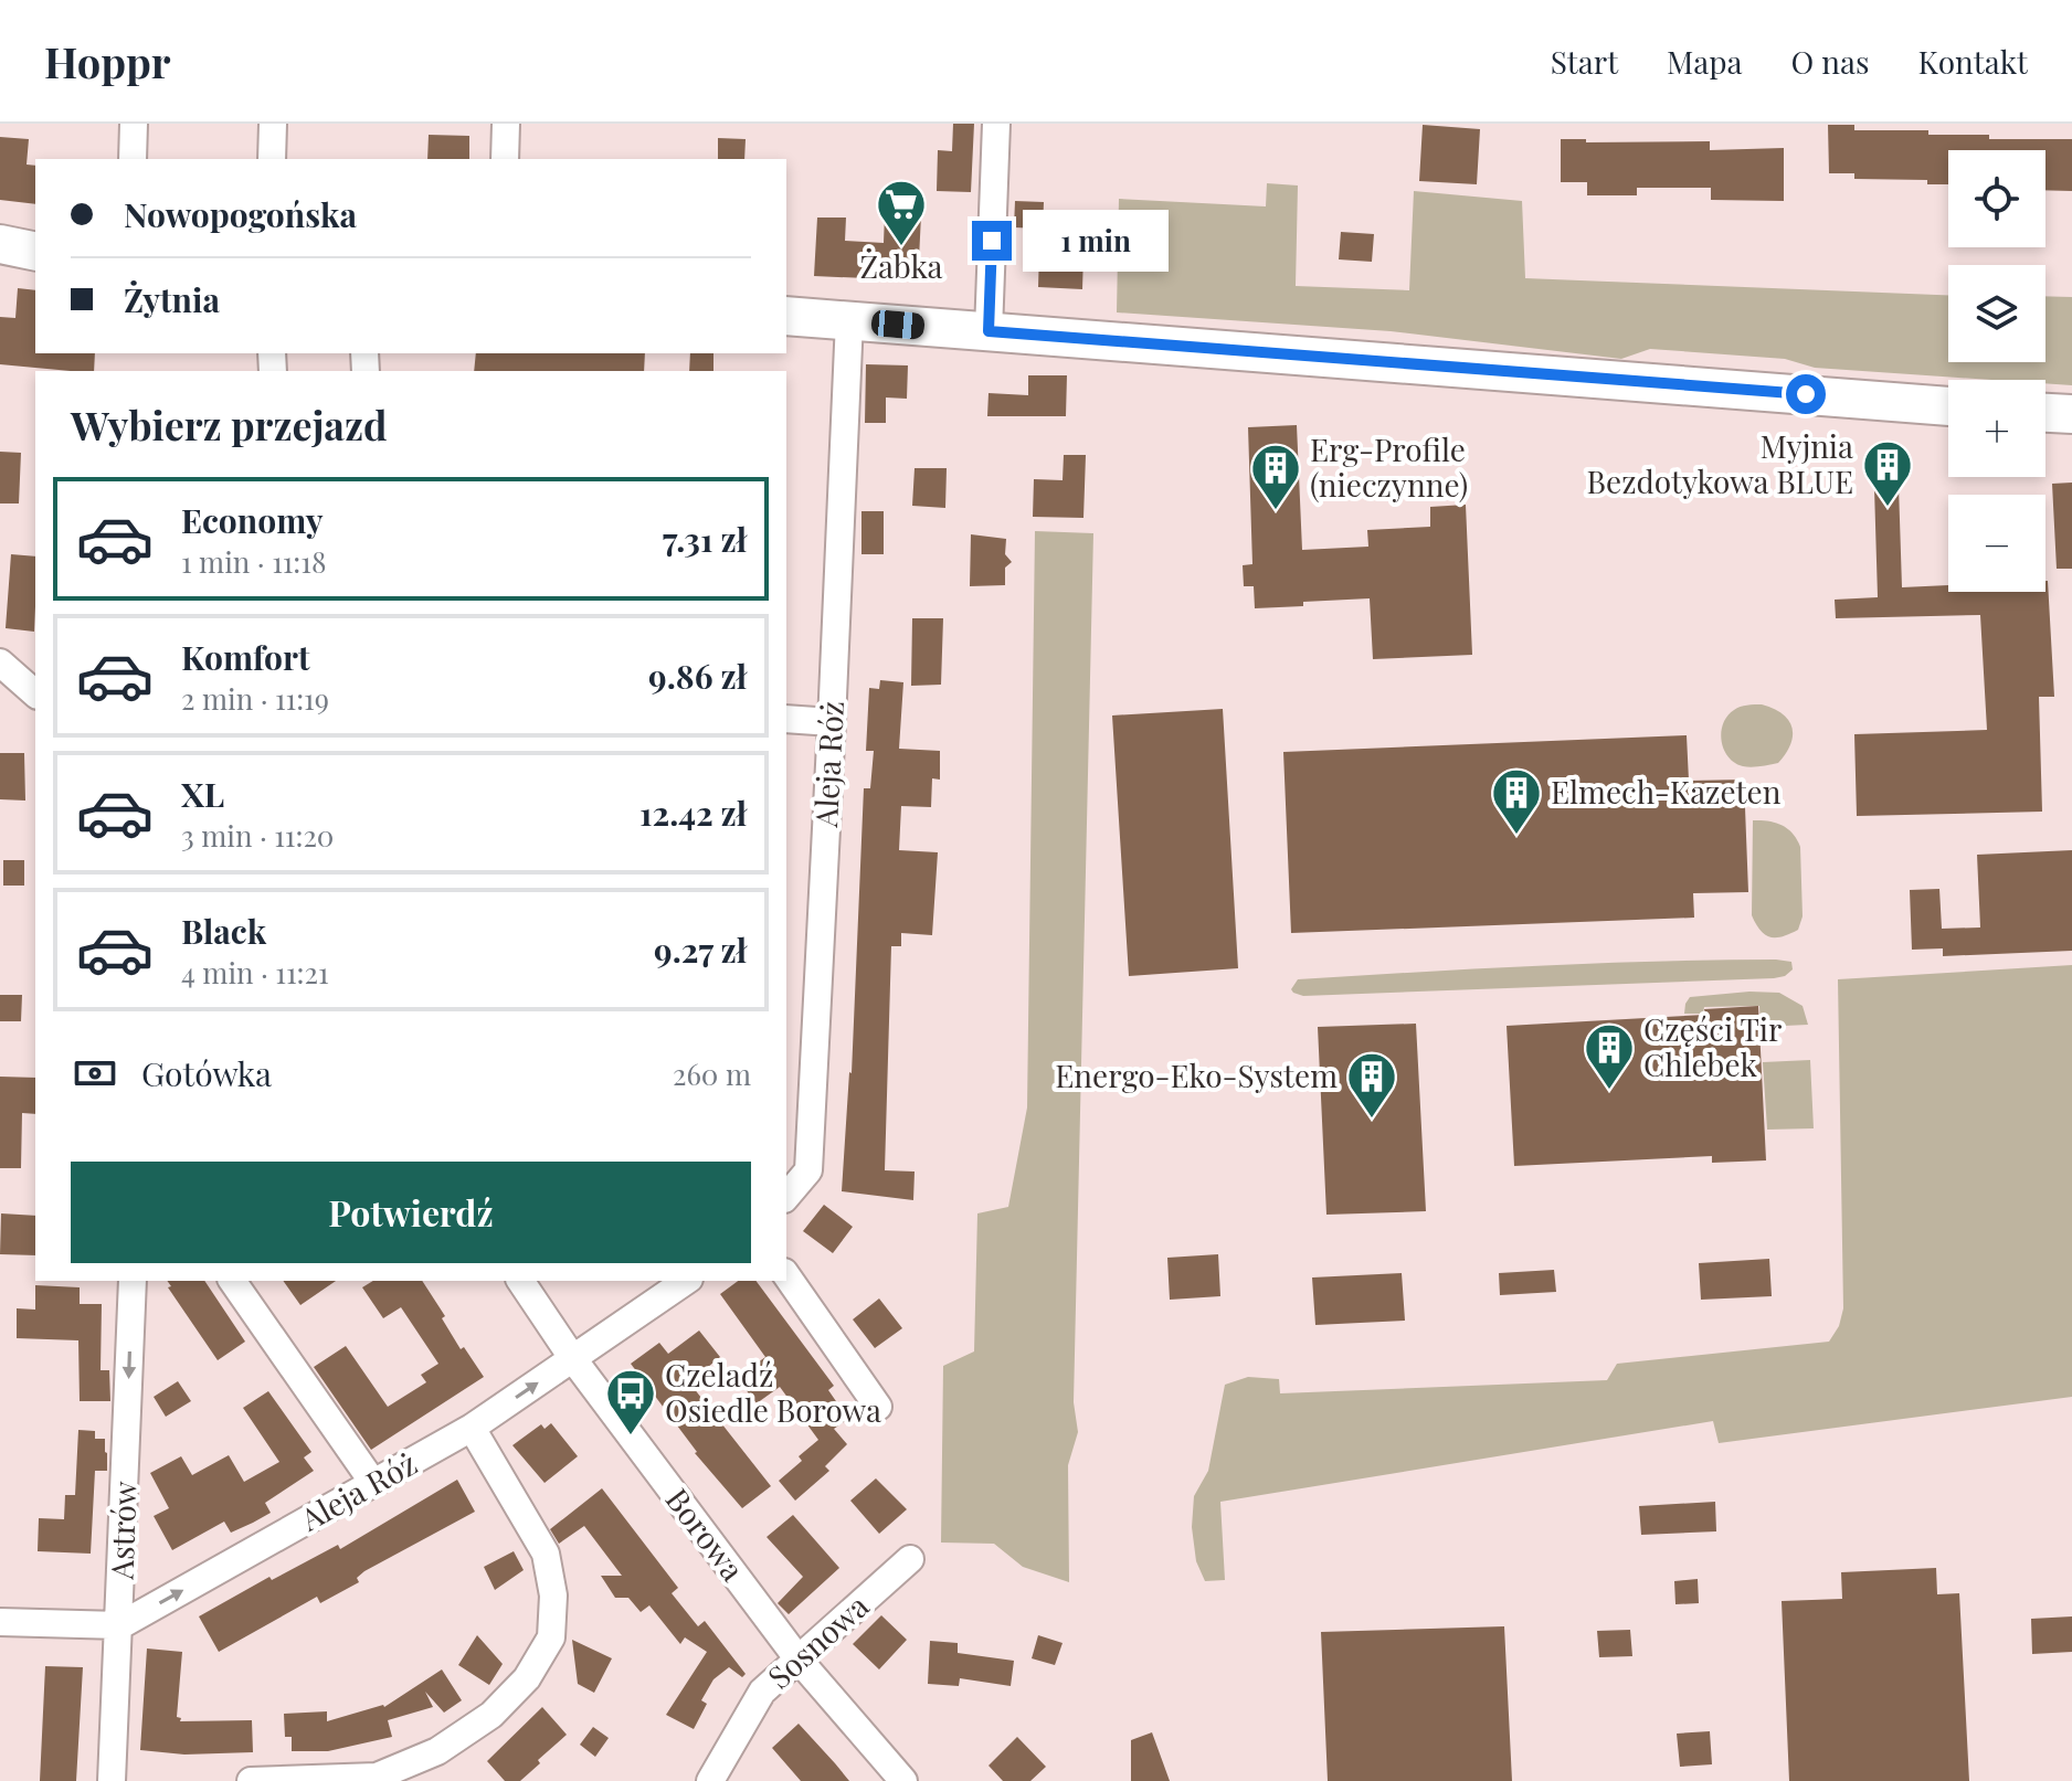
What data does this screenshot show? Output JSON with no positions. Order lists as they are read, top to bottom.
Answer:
{
  "streets": {
    "street": [
      "Aleja Róż",
      "Astrów",
      "Borowa",
      "Sosnowa"
    ]
  },
  "crossings": [
    ["Aleja Róż", "Astrów"],
    ["Aleja Róż", "Borowa"],
    ["Borowa", "Sosnowa"]
  ],
  "one_way": ["Astrów"],
  "places": {
    "supermarket": ["Żabka"],
    "building": [
      "Myjnia Bezdotykowa BLUE",
      "Erg-Profile (nieczynne)",
      "Elmech-Kazeten",
      "Części Tir Chlebek",
      "Energo-Eko-System"
    ],
    "bus stop": ["Czeladź Osiedle Borowa"]
  },
  "page": {
    "header": "Hoppr",
    "nav": [
      "Start",
      "Mapa",
      "O nas",
      "Kontakt"
    ],
    "map_buttons": ["+", "−"],
    "banner": ["Nowopogońska", "Żytnia"],
    "bubble": "1 min",
    "heading": "Wybierz przejazd",
    "list": [
      {
        "name": "Economy",
        "note": "1 min · 11:18",
        "value": "7.31 zł"
      },
      {
        "name": "Komfort",
        "note": "2 min · 11:19",
        "value": "9.86 zł"
      },
      {
        "name": "XL",
        "note": "3 min · 11:20",
        "value": "12.42 zł"
      },
      {
        "name": "Black",
        "note": "4 min · 11:21",
        "value": "9.27 zł"
      }
    ],
    "pay": ["Gotówka", "260 m"],
    "buttons": "Potwierdź"
  }
}
